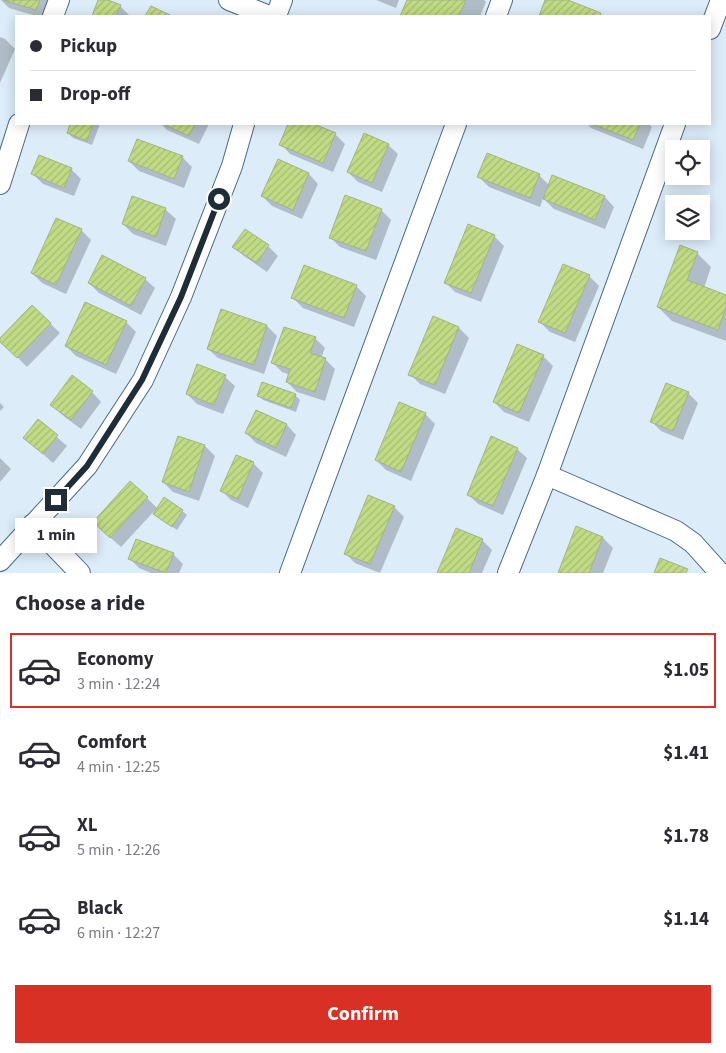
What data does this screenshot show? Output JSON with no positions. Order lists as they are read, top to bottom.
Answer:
{
  "page": {
    "banner": ["Pickup", "Drop-off"],
    "bubble": "1 min",
    "heading": "Choose a ride",
    "list": [
      {
        "name": "Economy",
        "note": "3 min · 12:24",
        "value": "$1.05"
      },
      {
        "name": "Comfort",
        "note": "4 min · 12:25",
        "value": "$1.41"
      },
      {
        "name": "XL",
        "note": "5 min · 12:26",
        "value": "$1.78"
      },
      {
        "name": "Black",
        "note": "6 min · 12:27",
        "value": "$1.14"
      }
    ],
    "buttons": "Confirm"
  }
}
